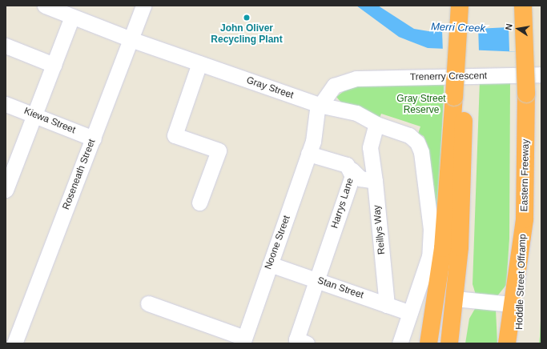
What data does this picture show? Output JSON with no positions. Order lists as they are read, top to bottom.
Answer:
{
  "streets": {
    "highway": ["Eastern Freeway", "Hoddle Street Offramp"],
    "street": [
      "Trenerry Crescent",
      "Gray Street",
      "Kiewa Street",
      "Roseneath Street",
      "Harrys Lane",
      "Reillys Way",
      "Noone Street",
      "Stan Street"
    ]
  },
  "crossings": [
    ["Trenerry Crescent", "Gray Street"],
    ["Trenerry Crescent", "Noone Street"],
    ["Gray Street", "Roseneath Street"],
    ["Gray Street", "Reillys Way"],
    ["Gray Street", "Noone Street"],
    ["Gray Street", "Stan Street"],
    ["Kiewa Street", "Roseneath Street"],
    ["Eastern Freeway", "Hoddle Street Offramp"],
    ["Harrys Lane", "Noone Street"],
    ["Harrys Lane", "Stan Street"],
    ["Reillys Way", "Stan Street"],
    ["Noone Street", "Stan Street"]
  ],
  "water": ["Merri Creek"],
  "parks": ["Gray Street Reserve"],
  "places": ["John Oliver Recycling Plant"],
  "north": "left"
}
